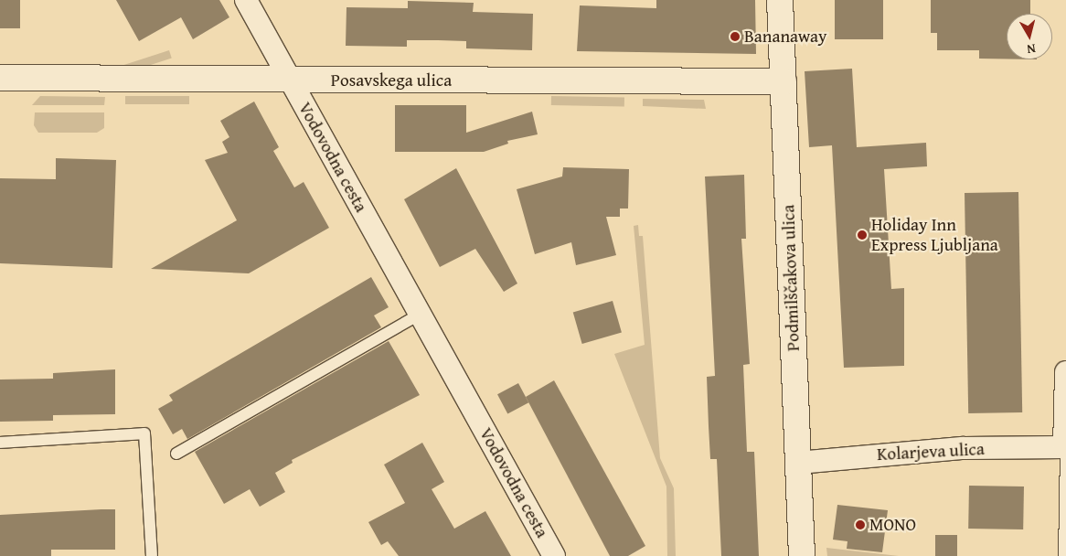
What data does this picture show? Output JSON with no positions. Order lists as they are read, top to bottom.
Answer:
{
  "streets": {
    "street": [
      "Posavskega ulica",
      "Vodovodna cesta",
      "Podmilščakova ulica",
      "Kolarjeva ulica"
    ]
  },
  "crossings": [
    ["Posavskega ulica", "Vodovodna cesta"],
    ["Posavskega ulica", "Podmilščakova ulica"],
    ["Podmilščakova ulica", "Kolarjeva ulica"]
  ],
  "places": ["Bananaway", "Holiday Inn Express Ljubljana", "MONO"],
  "north": "bottom"
}
